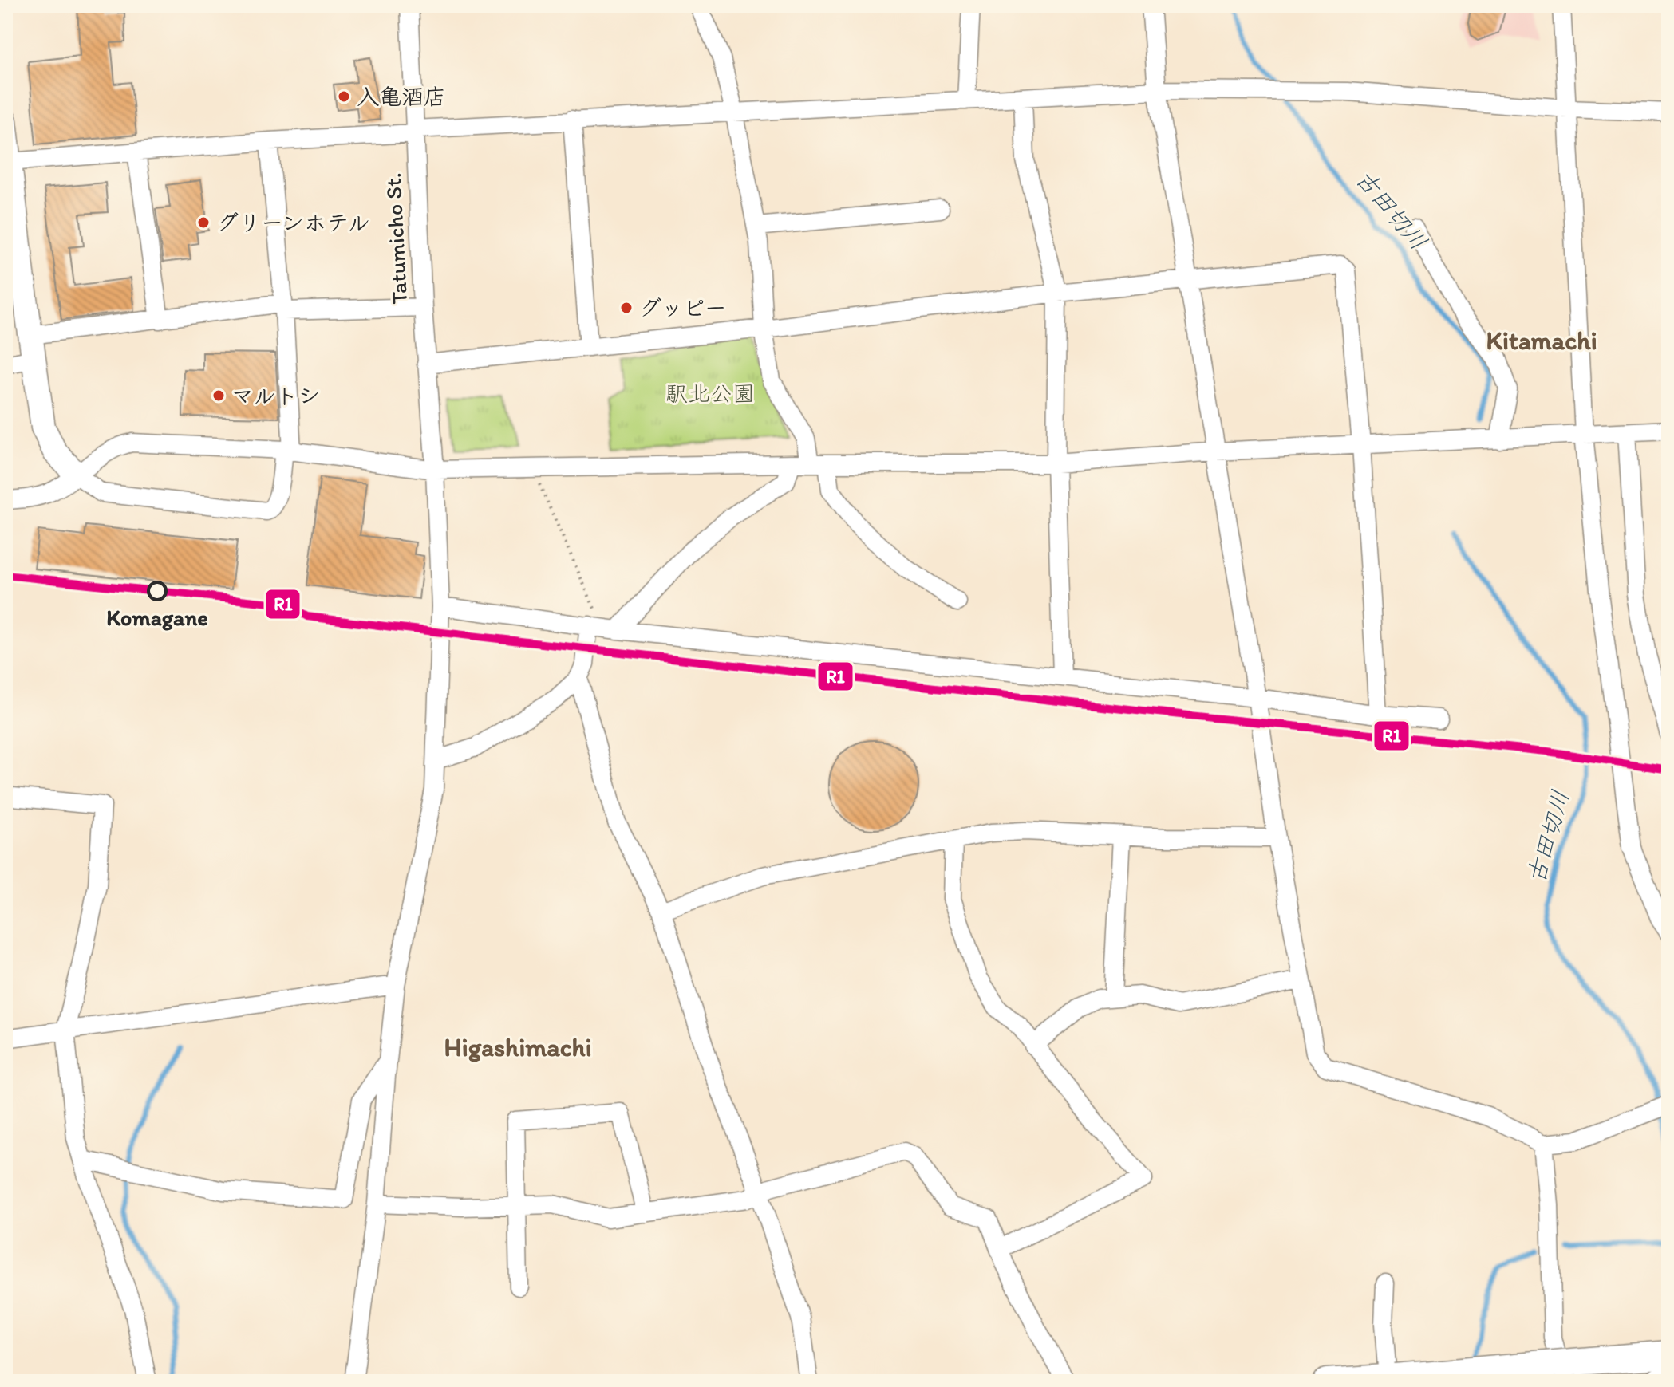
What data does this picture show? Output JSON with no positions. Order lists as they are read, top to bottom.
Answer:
{
  "streets": {
    "street": ["Tatumicho St."]
  },
  "districts": ["Kitamachi", "Higashimachi"],
  "water": ["古田切川"],
  "parks": ["駅北公園"],
  "places": [
    "入亀酒店",
    "グリーンホテル",
    "グッピー",
    "マルトシ",
    "Komagane"
  ],
  "lines": ["transit line R1"]
}
